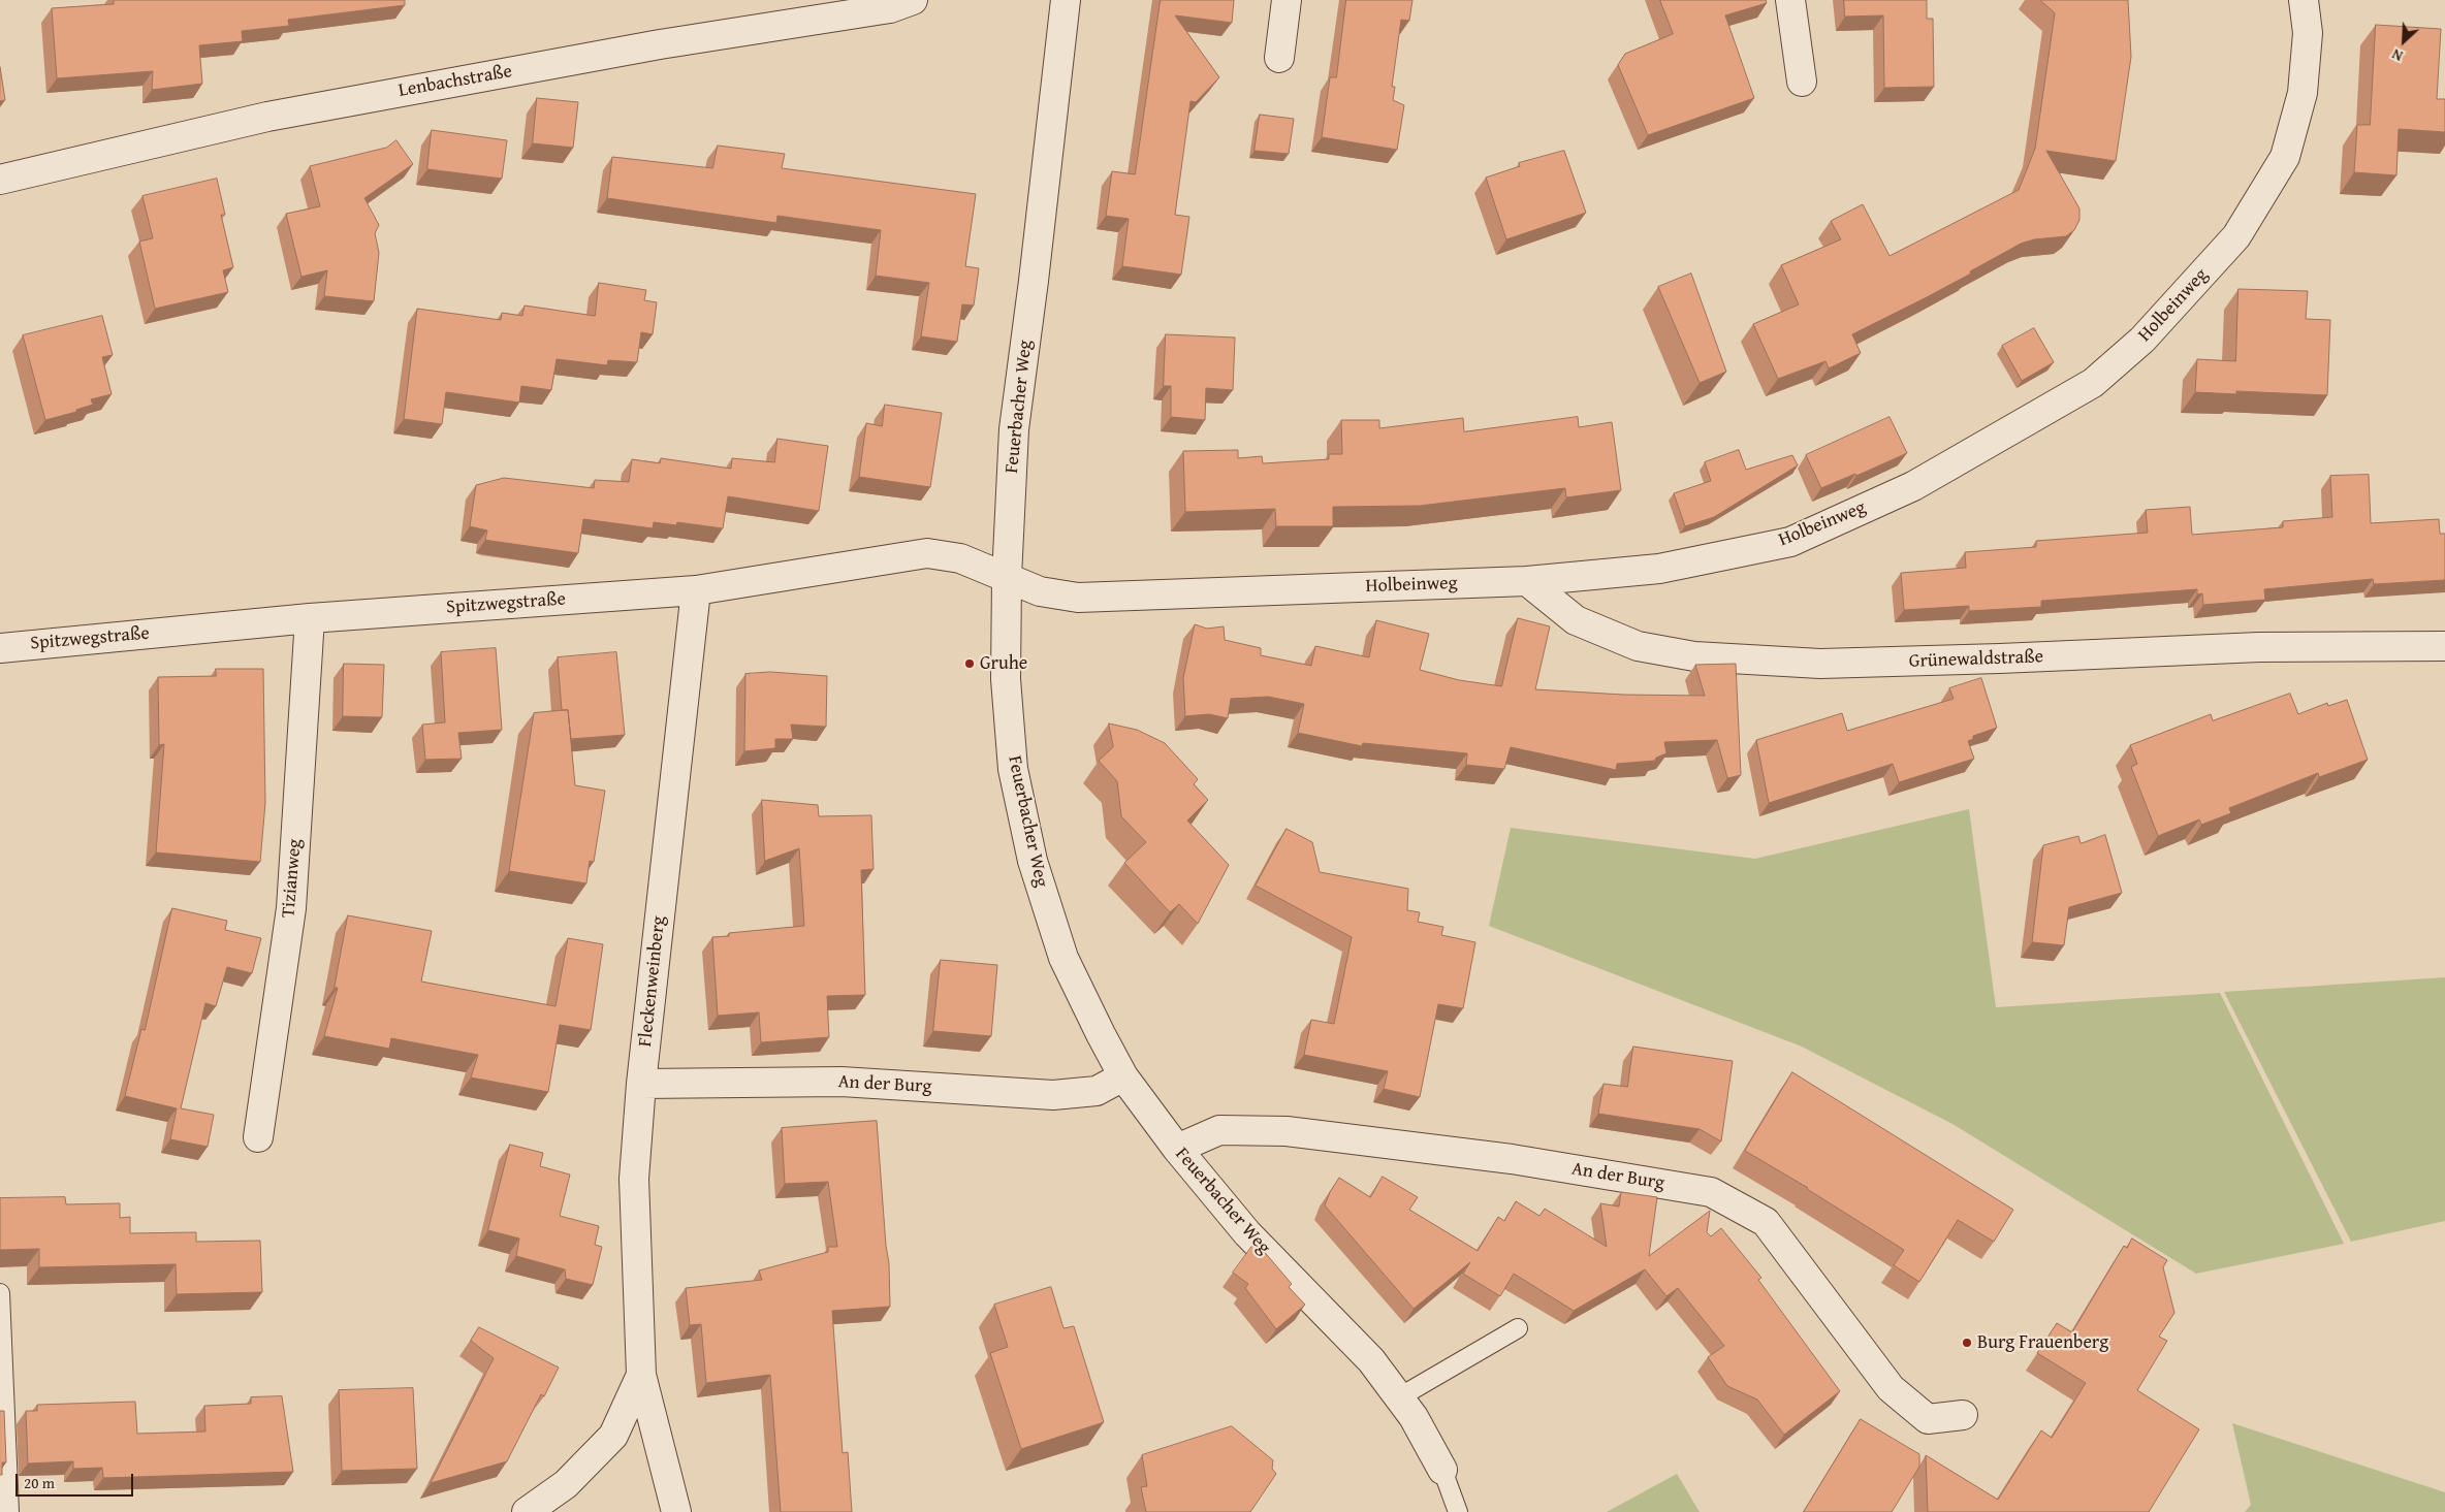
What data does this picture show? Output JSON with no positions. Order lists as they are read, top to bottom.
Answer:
{
  "streets": {
    "street": [
      "Lenbachstraße",
      "Holbeinweg",
      "Feuerbacher Weg",
      "Spitzwegstraße",
      "Grünewaldstraße",
      "Tizianweg",
      "Fleckenweinberg",
      "An der Burg"
    ]
  },
  "crossings": [
    ["Holbeinweg", "Feuerbacher Weg"],
    ["Holbeinweg", "Spitzwegstraße"],
    ["Holbeinweg", "Grünewaldstraße"],
    ["Feuerbacher Weg", "Spitzwegstraße"],
    ["Feuerbacher Weg", "An der Burg"],
    ["Spitzwegstraße", "Tizianweg"],
    ["Spitzwegstraße", "Fleckenweinberg"],
    ["Fleckenweinberg", "An der Burg"]
  ],
  "places": ["Gruhe", "Burg Frauenberg"],
  "scale_bar": "20 m",
  "north": "bottom left"
}
